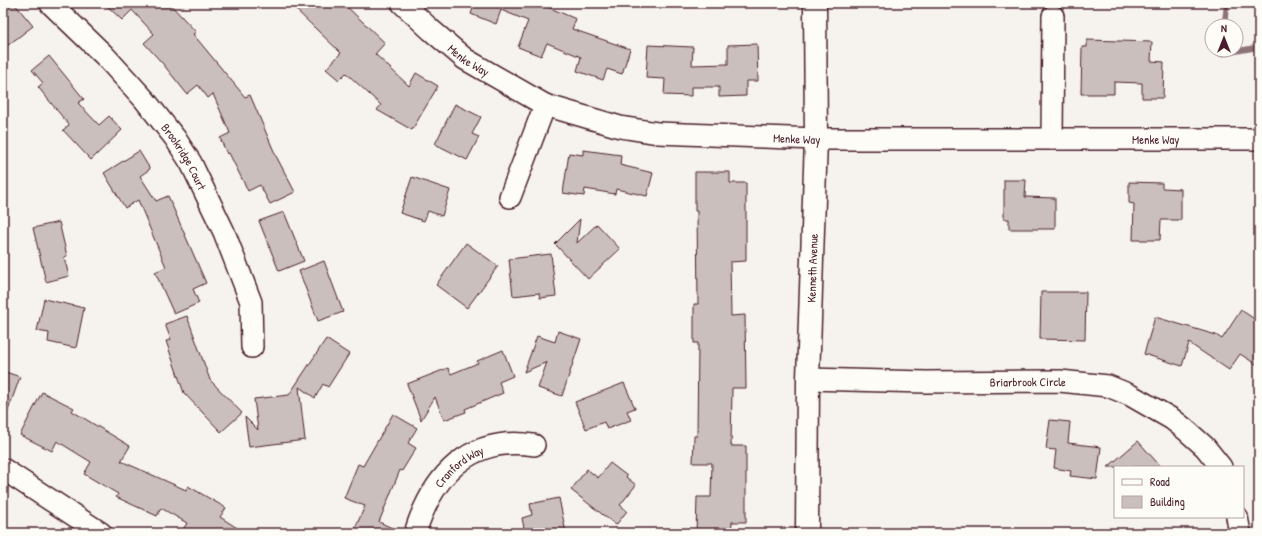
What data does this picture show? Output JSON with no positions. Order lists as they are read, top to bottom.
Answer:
{
  "streets": {
    "main road": ["Kenneth Avenue"],
    "street": [
      "Menke Way",
      "Brookridge Court",
      "Briarbrook Circle",
      "Cranford Way"
    ]
  },
  "crossings": [
    ["Menke Way", "Kenneth Avenue"],
    ["Kenneth Avenue", "Briarbrook Circle"]
  ],
  "legend": ["Road", "Building"],
  "north": "top"
}
